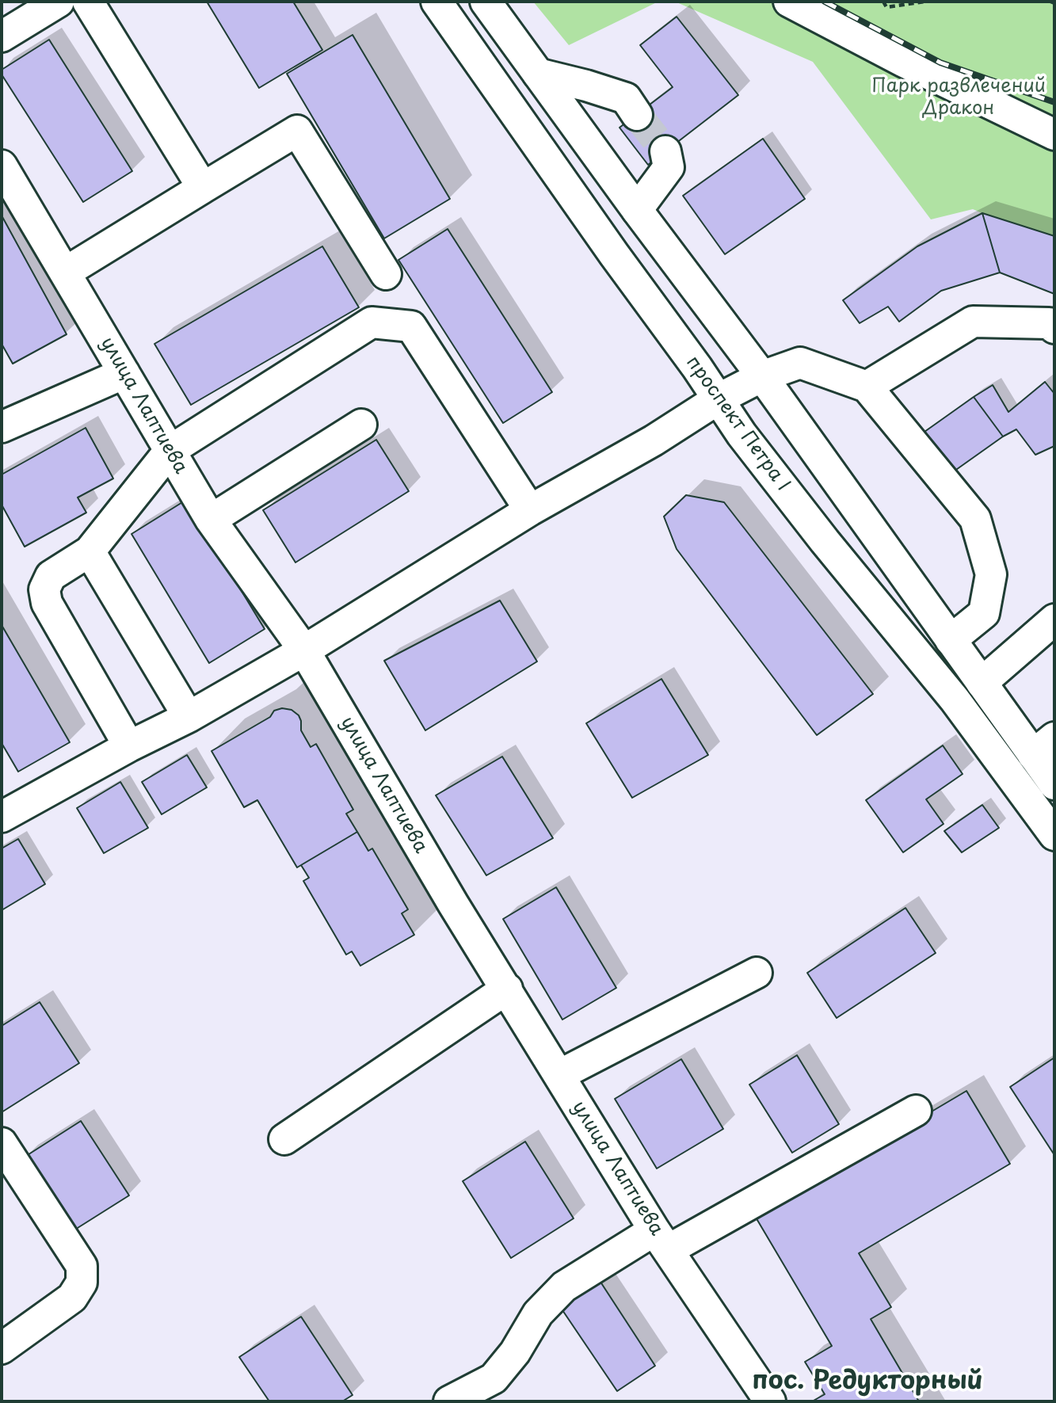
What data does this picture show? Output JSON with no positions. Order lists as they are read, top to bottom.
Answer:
{
  "streets": {
    "street": ["улица Лаптиева", "проспект Петра I"]
  },
  "districts": ["пос. Редукторный"],
  "parks": ["Парк развлечений Дракон"]
}
